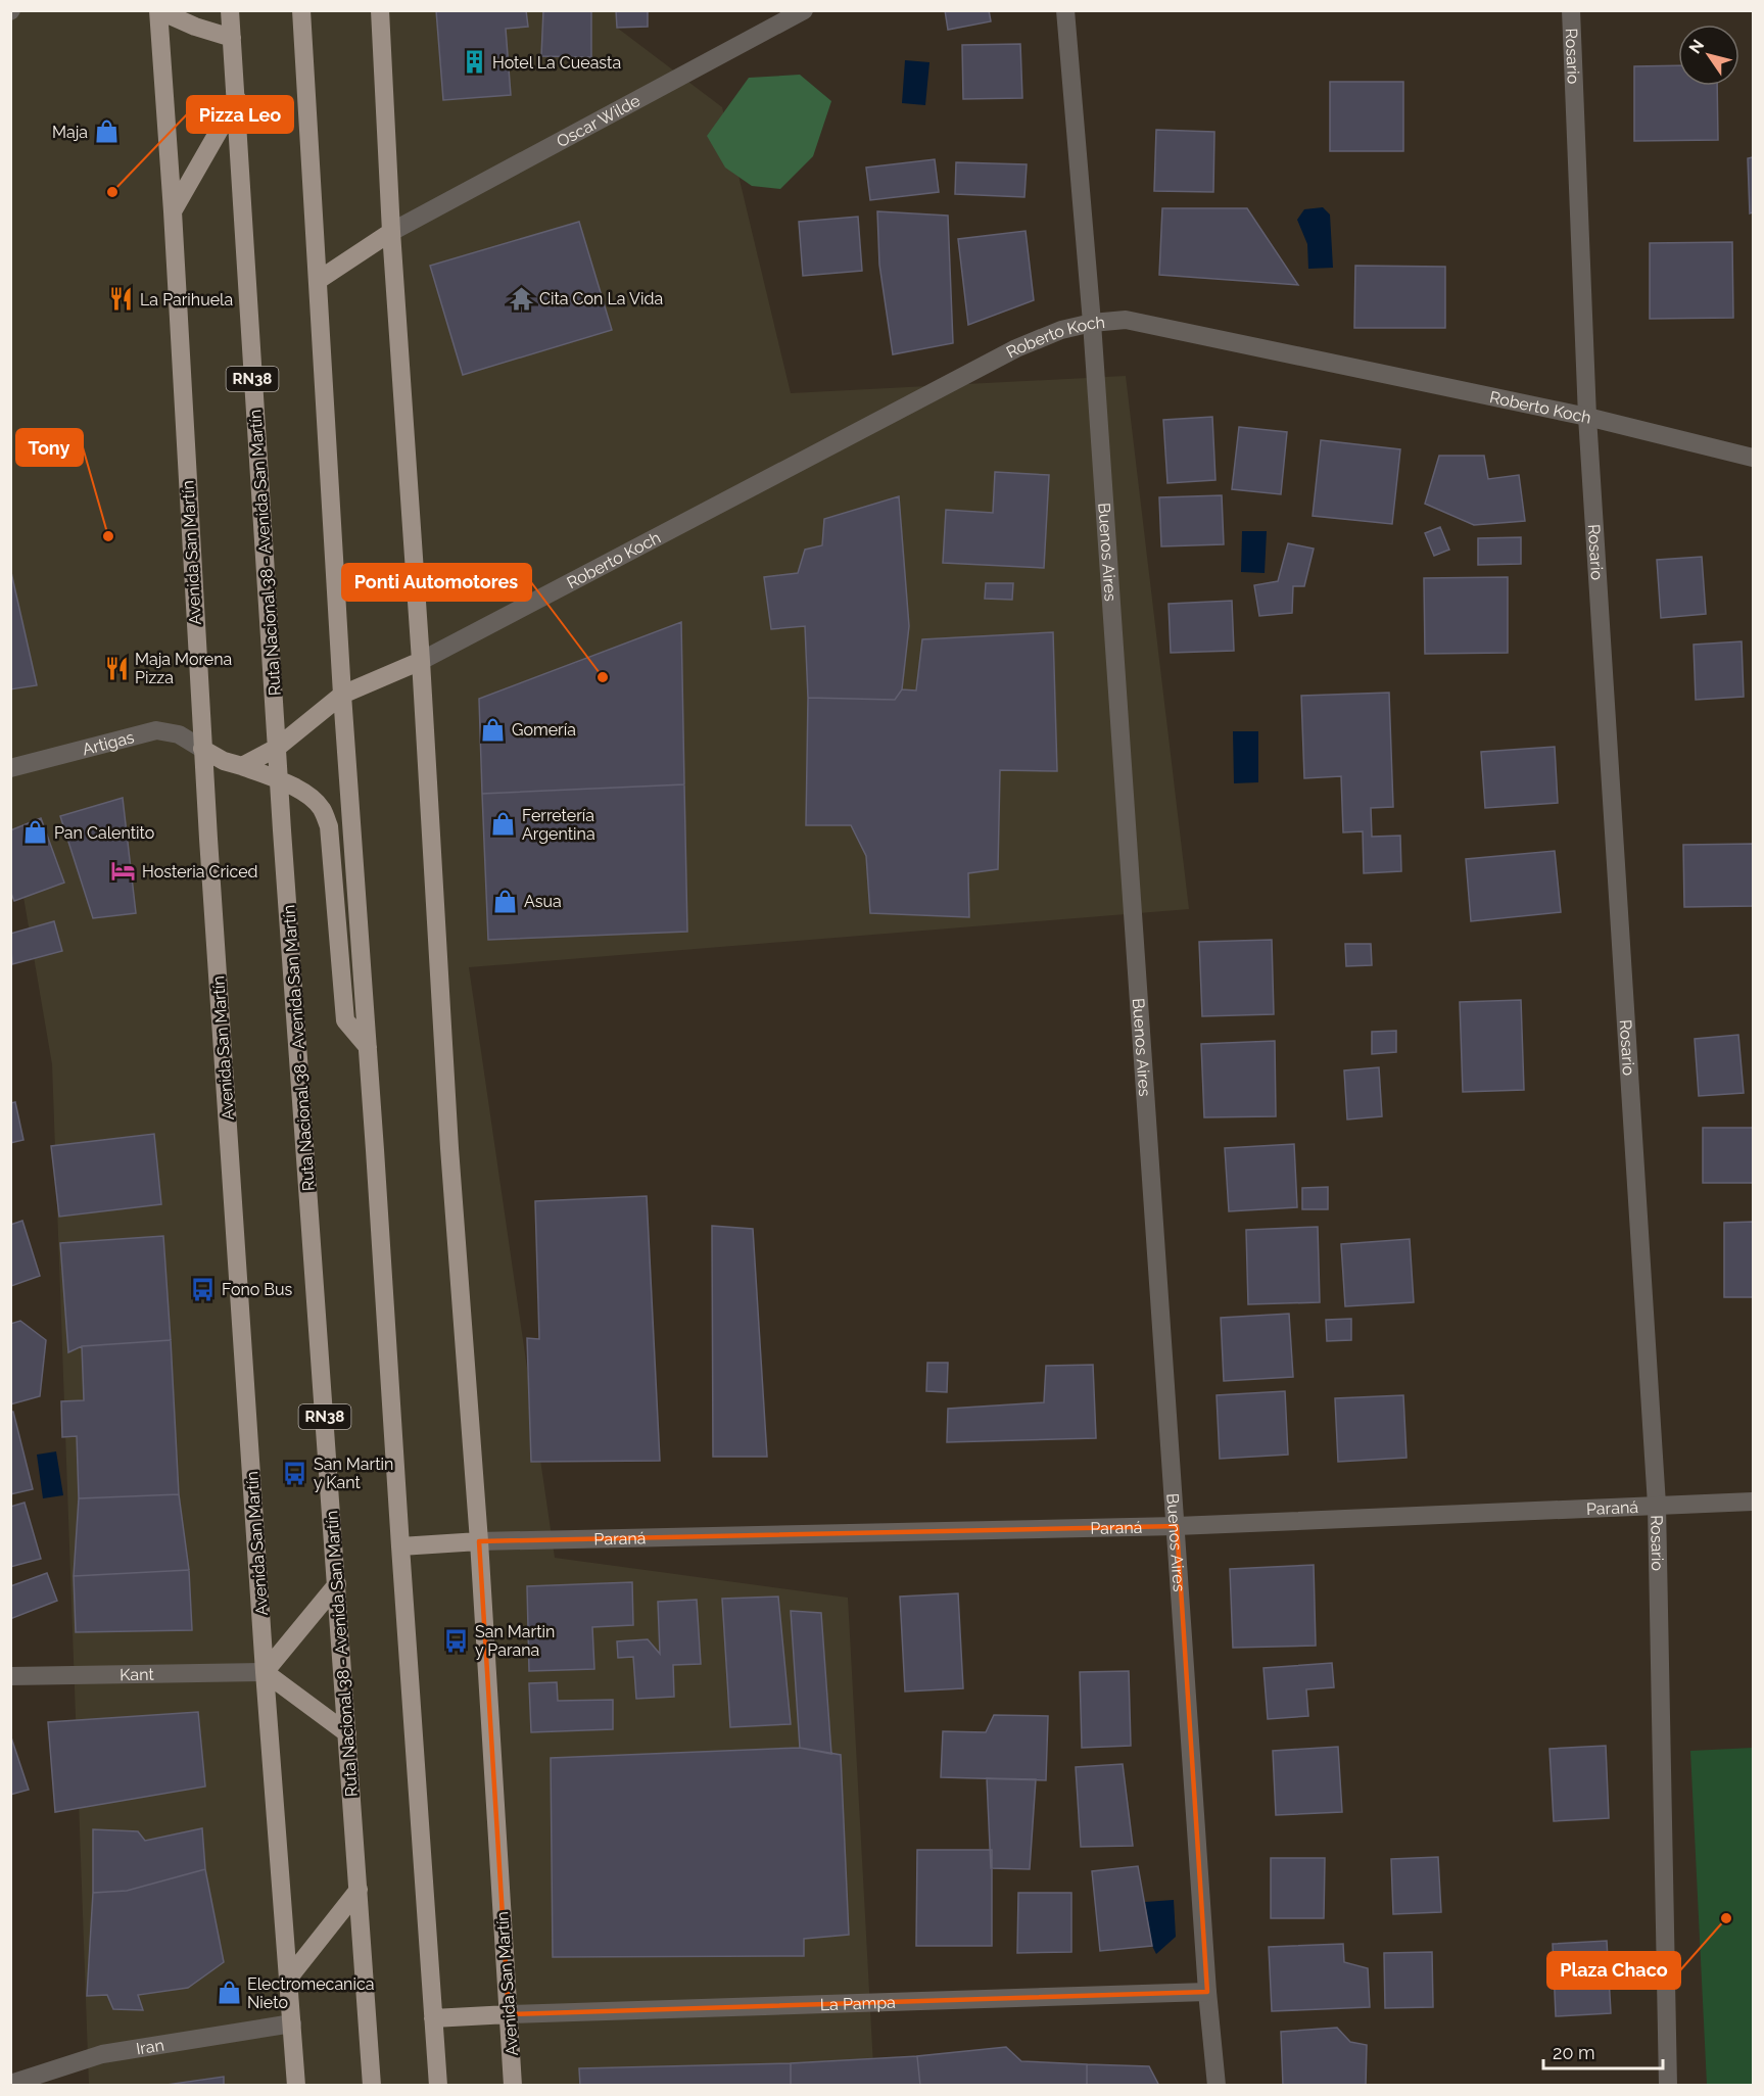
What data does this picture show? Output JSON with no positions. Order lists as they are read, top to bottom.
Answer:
{
  "streets": {
    "main road": ["RN38", "Avenida San Martín", "Ruta Nacional 38 - Avenida San Martín"],
    "street": [
      "Rosario",
      "Oscar Wilde",
      "Roberto Koch",
      "Buenos Aires",
      "Artigas",
      "Paraná",
      "Kant",
      "La Pampa",
      "Iran"
    ]
  },
  "crossings": [
    ["Rosario", "Roberto Koch"],
    ["Rosario", "Paraná"],
    ["Oscar Wilde", "Avenida San Martín"],
    ["Roberto Koch", "Avenida San Martín"],
    ["Roberto Koch", "Buenos Aires"],
    ["Avenida San Martín", "Artigas"],
    ["Avenida San Martín", "Paraná"],
    ["Avenida San Martín", "Kant"],
    ["Avenida San Martín", "La Pampa"],
    ["Avenida San Martín", "Iran"],
    ["Buenos Aires", "Paraná"],
    ["Buenos Aires", "La Pampa"]
  ],
  "places": {
    "building": ["Hotel La Cueasta"],
    "shop": [
      "Maja",
      "Gomería",
      "Ferretería Argentina",
      "Pan Calentito",
      "Asua",
      "Electromecanica Nieto"
    ],
    "other": [
      "Pizza Leo",
      "Tony",
      "Ponti Automotores",
      "Plaza Chaco"
    ],
    "temple": ["Cita Con La Vida"],
    "restaurant": ["La Parihuela", "Maja Morena Pizza"],
    "hotel": ["Hosteria Criced"],
    "bus stop": ["Fono Bus", "San Martin y Kant", "San Martin y Parana"]
  },
  "scale_bar": "20 m",
  "north": "top left"
}
